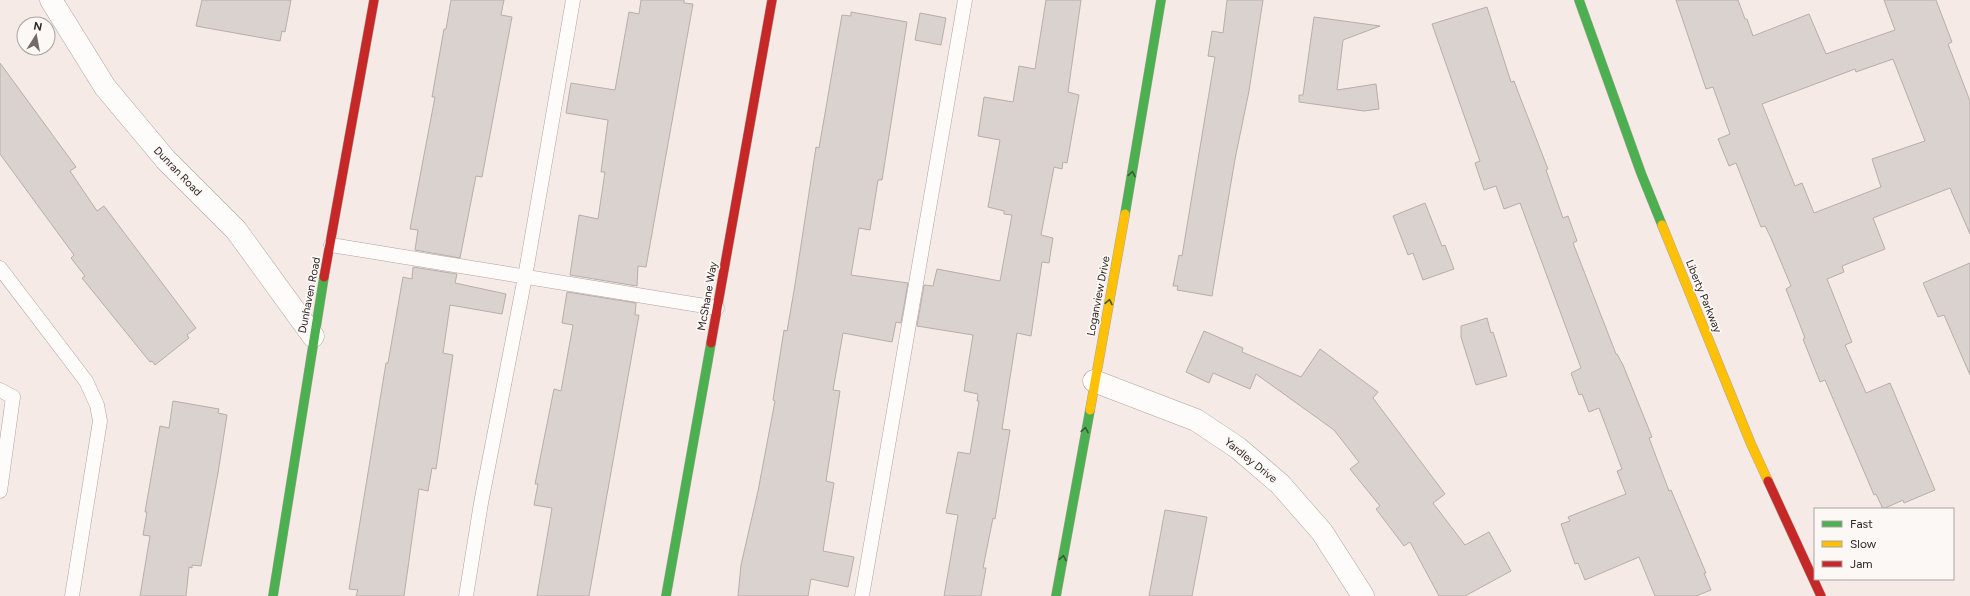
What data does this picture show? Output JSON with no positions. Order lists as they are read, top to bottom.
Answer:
{
  "streets": {
    "street": [
      "Dunran Road",
      "Dunhaven Road",
      "McShane Way",
      "Loganview Drive",
      "Liberty Parkway",
      "Yardley Drive"
    ]
  },
  "crossings": [
    ["Dunran Road", "Dunhaven Road"],
    ["Loganview Drive", "Yardley Drive"]
  ],
  "one_way": ["Loganview Drive"],
  "legend": ["Fast", "Slow", "Jam"],
  "north": "top"
}
